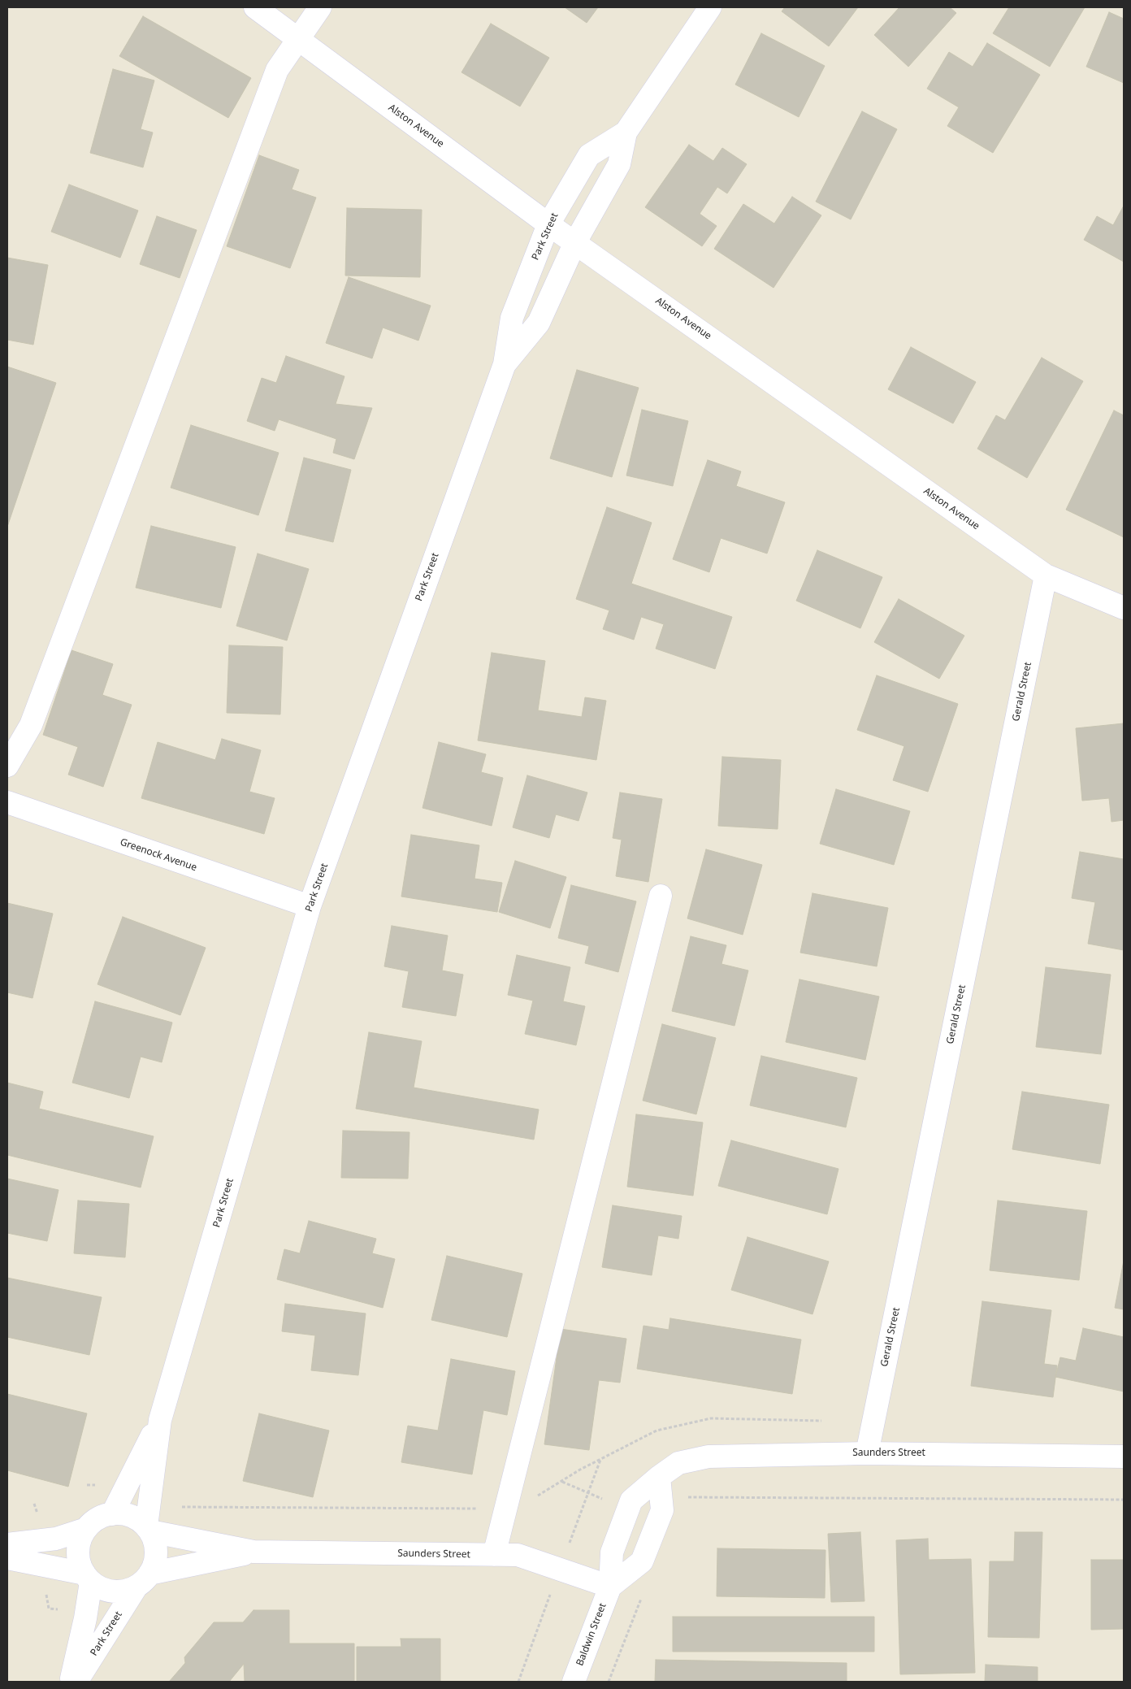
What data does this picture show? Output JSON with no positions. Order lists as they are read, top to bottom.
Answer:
{
  "streets": {
    "street": [
      "Alston Avenue",
      "Park Street",
      "Gerald Street",
      "Greenock Avenue",
      "Saunders Street",
      "Baldwin Street"
    ]
  },
  "crossings": [
    ["Alston Avenue", "Park Street"],
    ["Alston Avenue", "Gerald Street"],
    ["Park Street", "Greenock Avenue"],
    ["Park Street", "Saunders Street"],
    ["Gerald Street", "Saunders Street"],
    ["Saunders Street", "Baldwin Street"]
  ]
}
